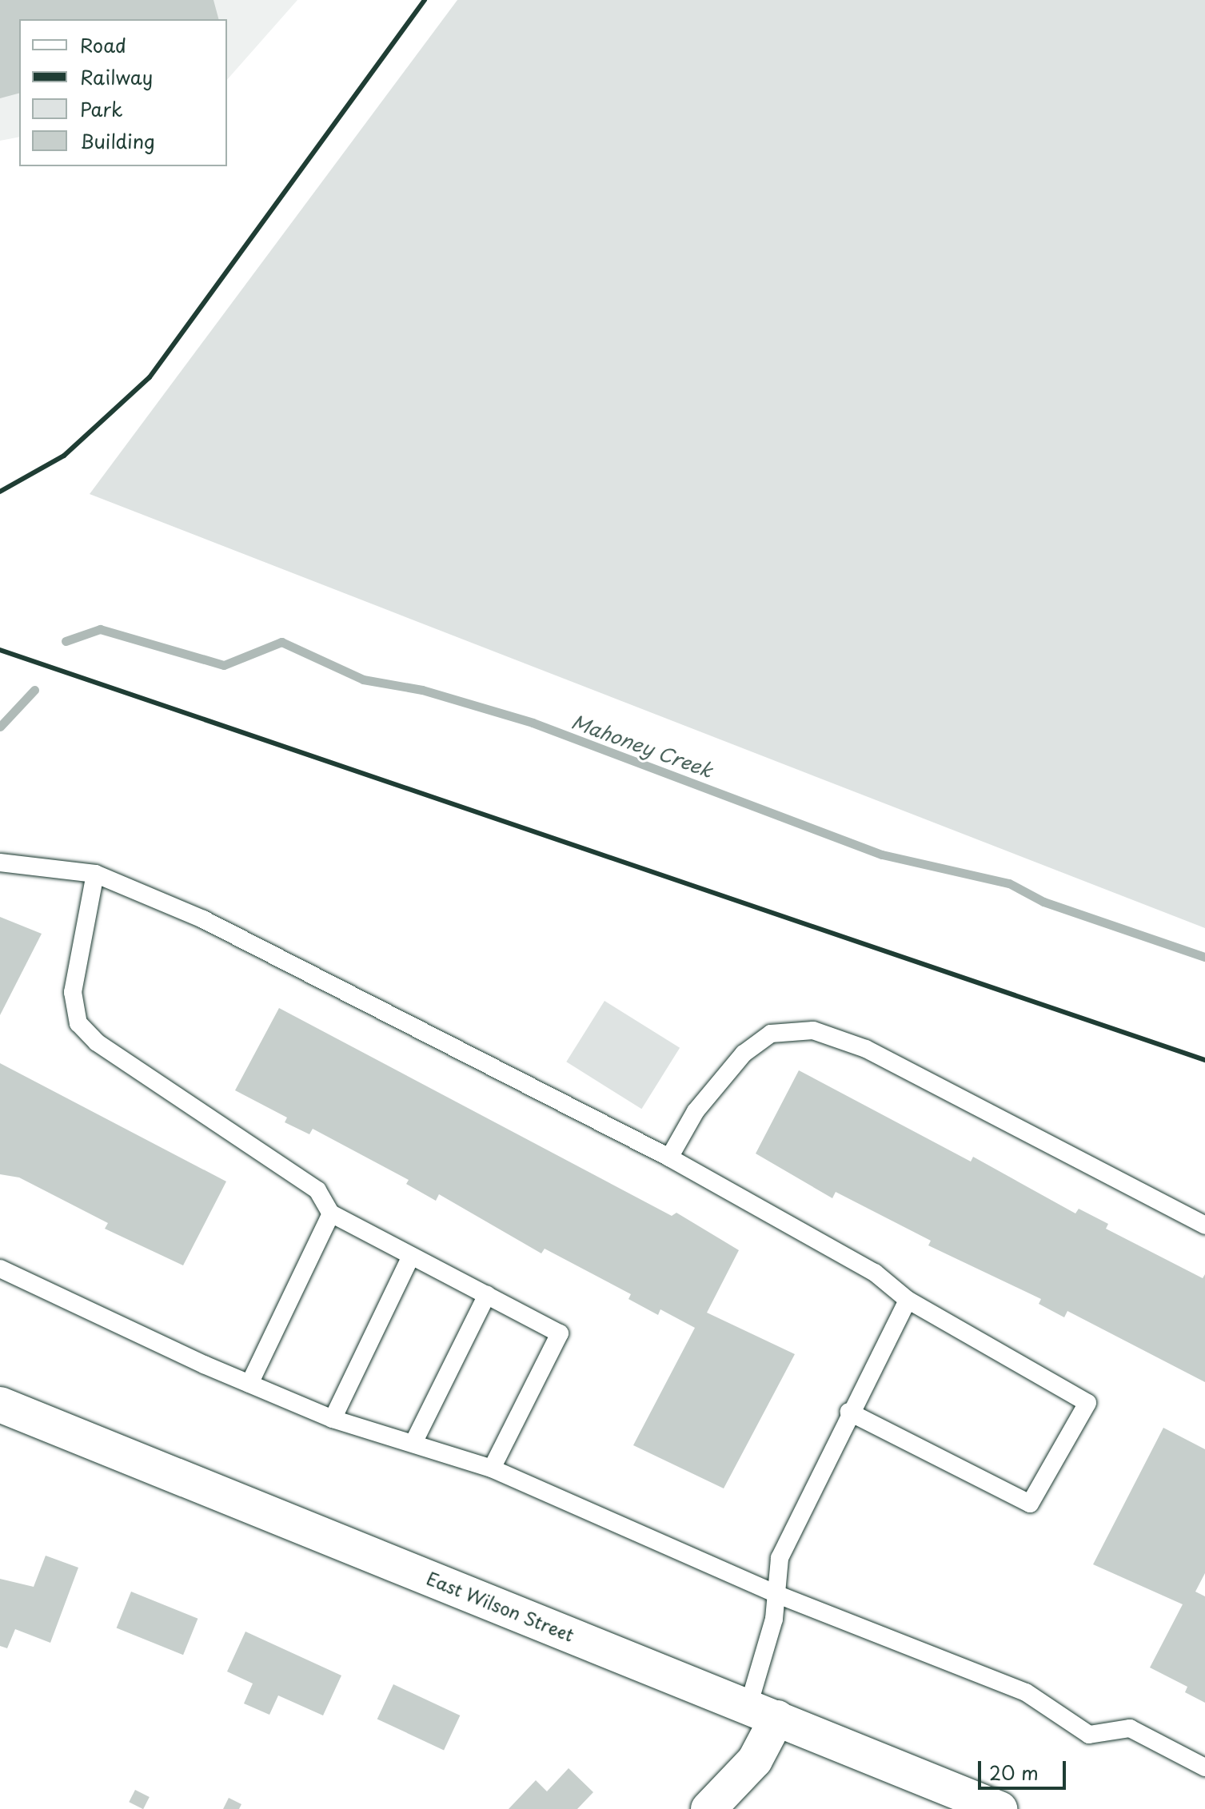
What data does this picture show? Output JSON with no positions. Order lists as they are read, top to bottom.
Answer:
{
  "streets": {
    "street": ["East Wilson Street"]
  },
  "water": ["Mahoney Creek"],
  "legend": [
    "Road",
    "Railway",
    "Park",
    "Building"
  ],
  "scale_bar": "20 m"
}
